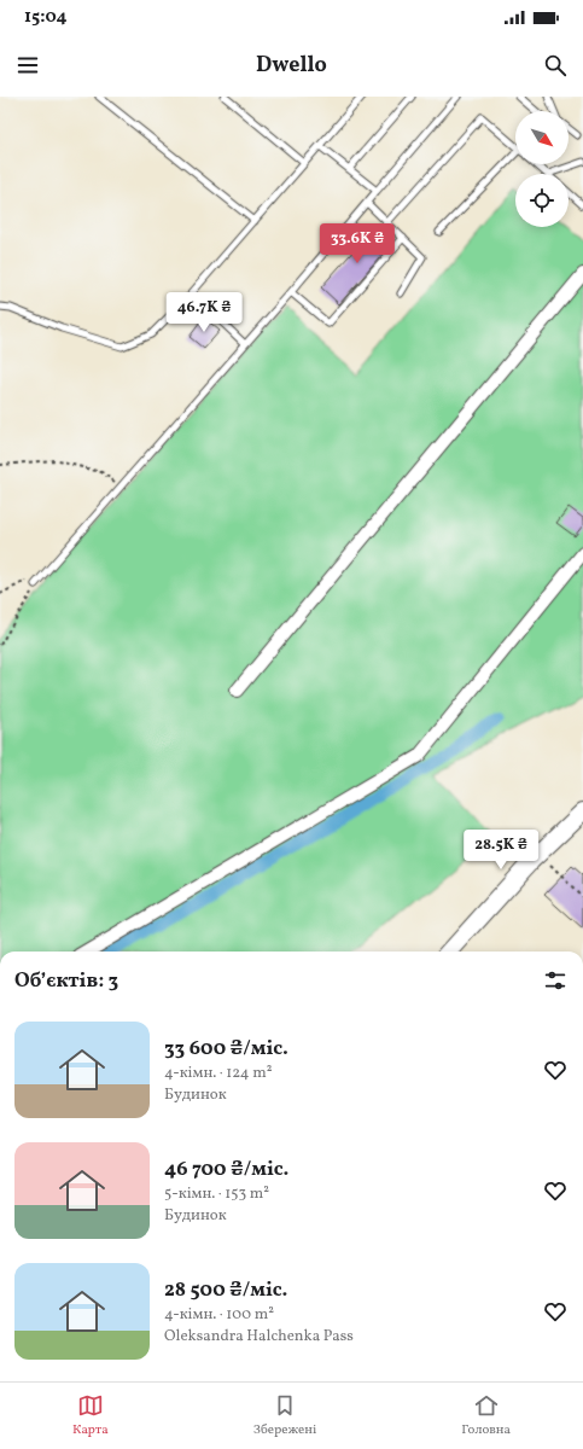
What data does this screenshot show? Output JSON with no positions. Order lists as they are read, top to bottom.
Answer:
{
  "north": "bottom right",
  "page": {
    "status": "15:04",
    "header": "Dwello",
    "price": ["33.6K ₴", "46.7K ₴", "28.5K ₴"],
    "heading": "Об’єктів: 3",
    "list": [
      {
        "name": "33 600 ₴/міс.",
        "note": "4-кімн. · 124 m² · Будинок"
      },
      {
        "name": "46 700 ₴/міс.",
        "note": "5-кімн. · 153 m² · Будинок"
      },
      {
        "name": "28 500 ₴/міс.",
        "note": "4-кімн. · 100 m² · Oleksandra Halchenka Pass"
      }
    ],
    "tabs": ["Карта", "Збережені", "Головна"]
  }
}
